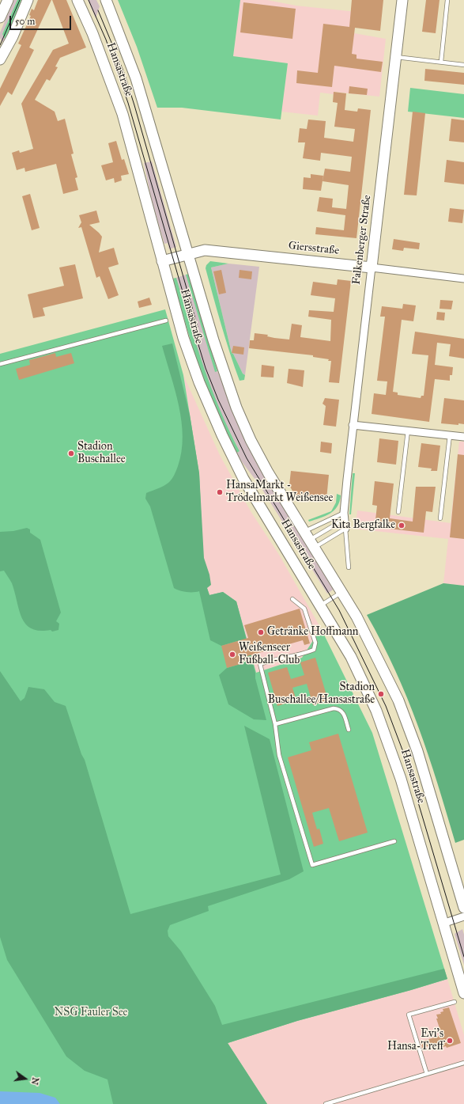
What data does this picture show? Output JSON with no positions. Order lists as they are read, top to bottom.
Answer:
{
  "streets": {
    "main road": ["Hansastraße", "Falkenberger Straße", "Giersstraße"]
  },
  "crossings": [
    ["Hansastraße", "Giersstraße"],
    ["Falkenberger Straße", "Giersstraße"]
  ],
  "parks": ["NSG Fauler See"],
  "places": [
    "Stadion Buschallee",
    "HansaMarkt - Trödelmarkt Weißensee",
    "Kita Bergfalke",
    "Getränke Hoffmann",
    "Weißenseer Fußball-Club",
    "Stadion Buschallee/Hansastraße",
    "Evi's Hansa-Treff"
  ],
  "scale_bar": "50 m",
  "north": "right"
}
